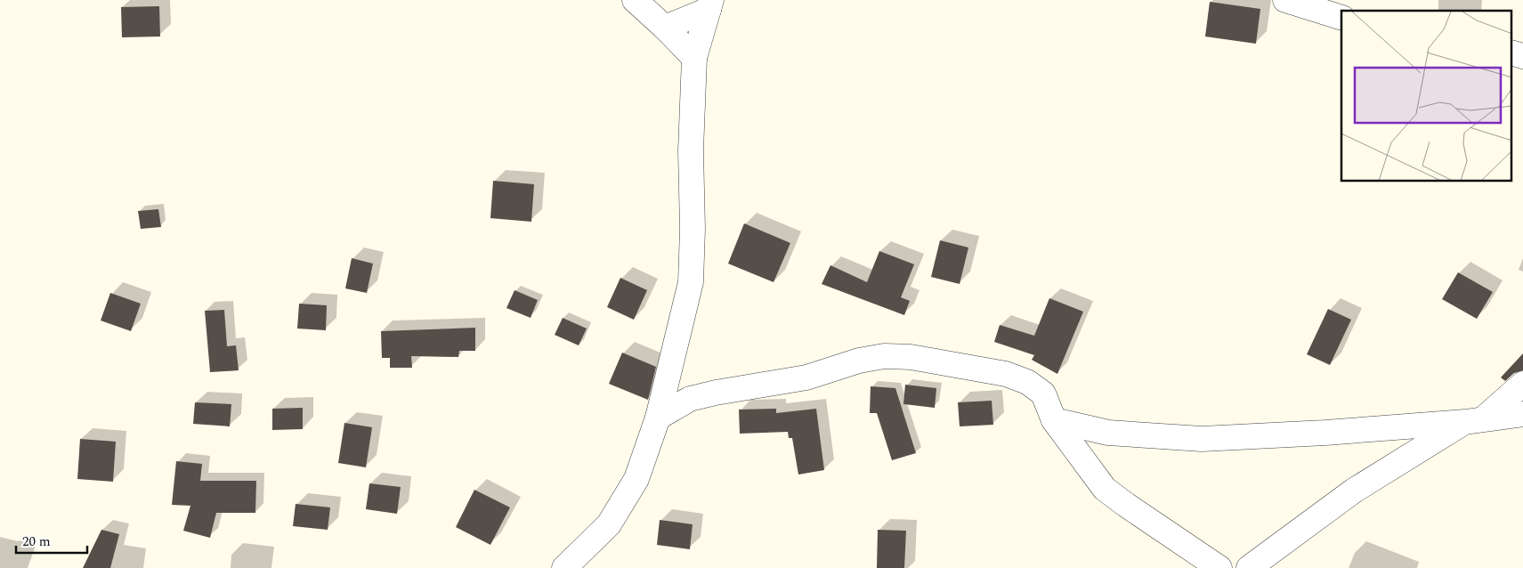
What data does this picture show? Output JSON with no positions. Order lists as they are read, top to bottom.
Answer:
{
  "scale_bar": "20 m"
}
